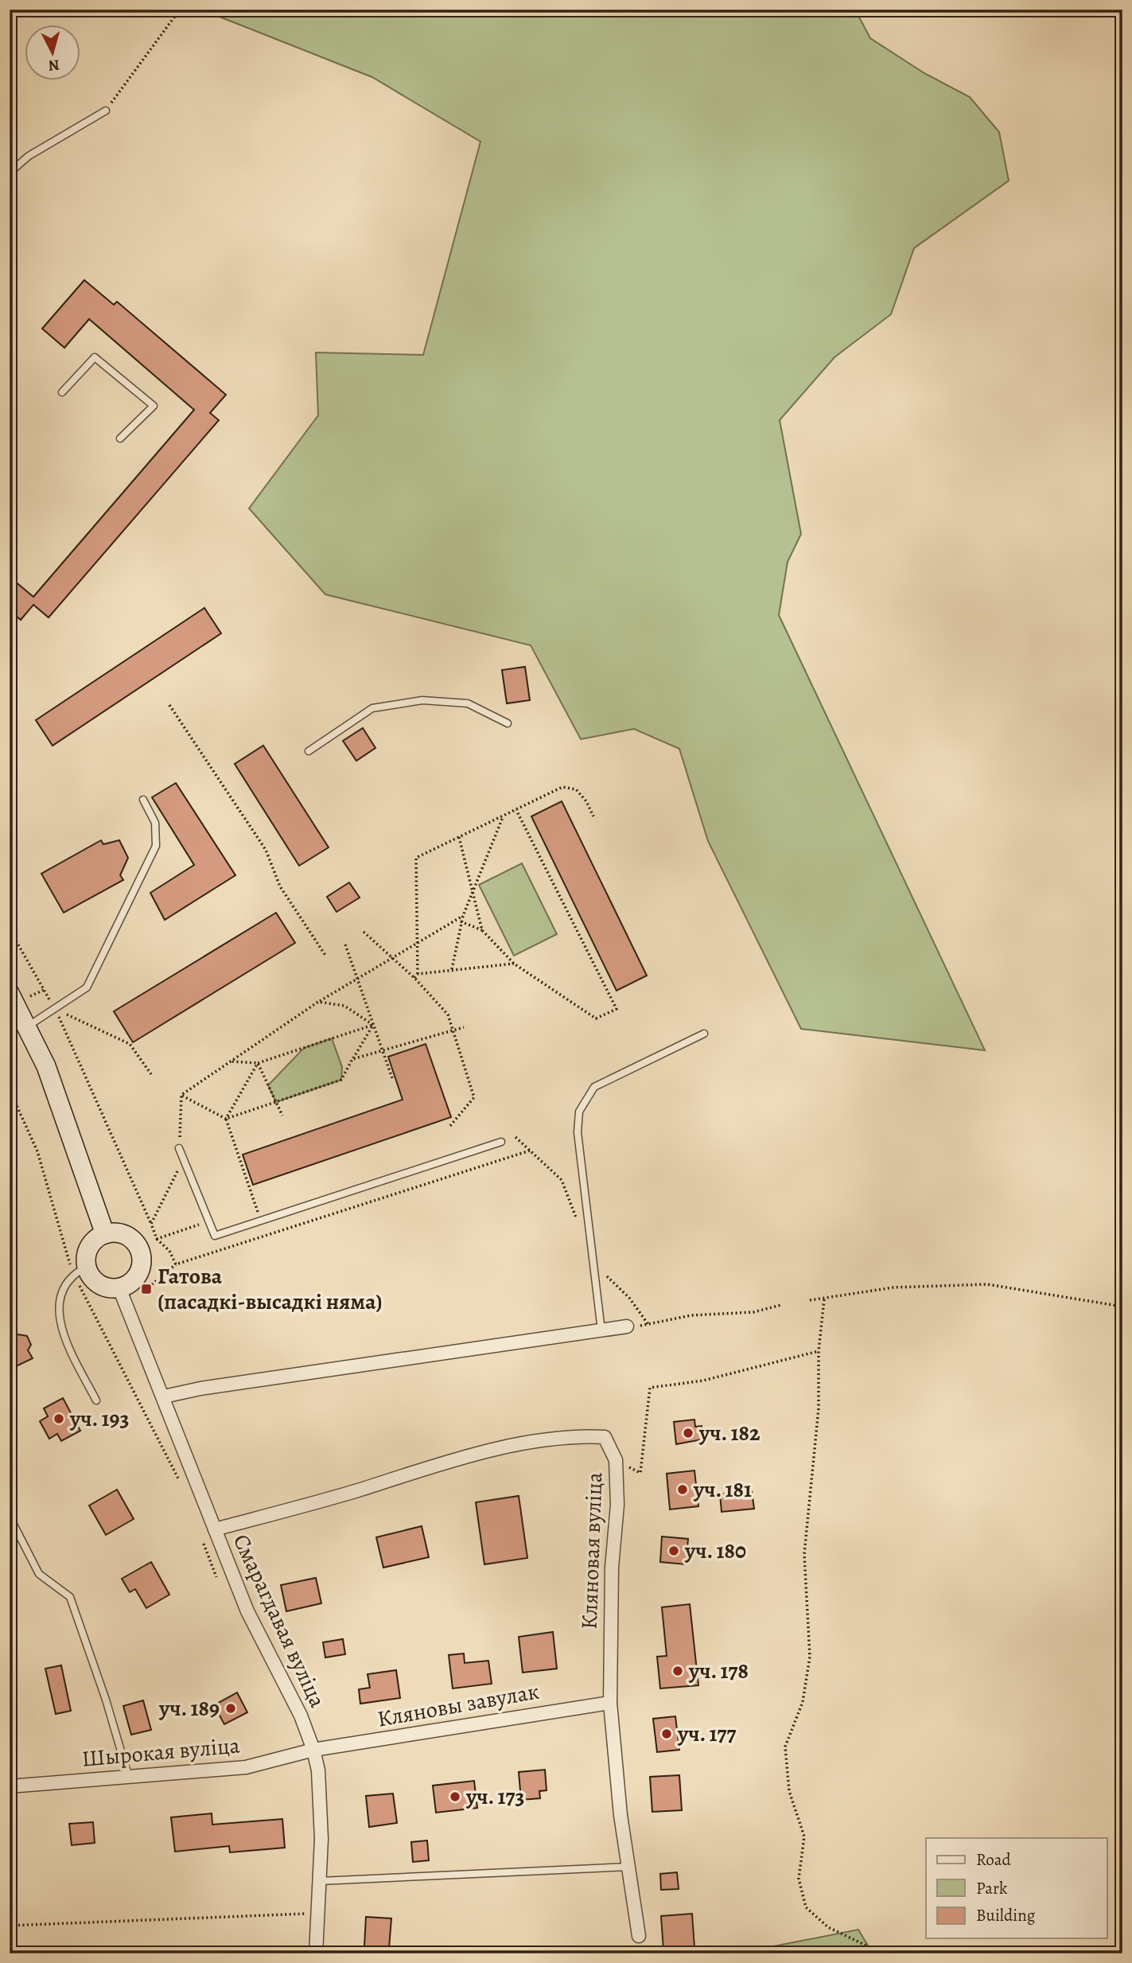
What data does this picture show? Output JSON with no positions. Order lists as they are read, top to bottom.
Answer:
{
  "streets": {
    "street": [
      "Кляновая вуліца",
      "Смарагдавая вуліца",
      "Кляновы завулак",
      "Шырокая вуліца"
    ]
  },
  "crossings": [
    ["Кляновая вуліца", "Смарагдавая вуліца"],
    ["Кляновая вуліца", "Кляновы завулак"],
    ["Смарагдавая вуліца", "Кляновы завулак"],
    ["Смарагдавая вуліца", "Шырокая вуліца"],
    ["Кляновы завулак", "Шырокая вуліца"]
  ],
  "places": {
    "transit": ["Гатова (пасадкі-высадкі няма)"],
    "other": [
      "уч. 193",
      "уч. 182",
      "уч. 181",
      "уч. 180",
      "уч. 178",
      "уч. 189",
      "уч. 177",
      "уч. 173"
    ]
  },
  "legend": ["Road", "Park", "Building"],
  "north": "bottom"
}
